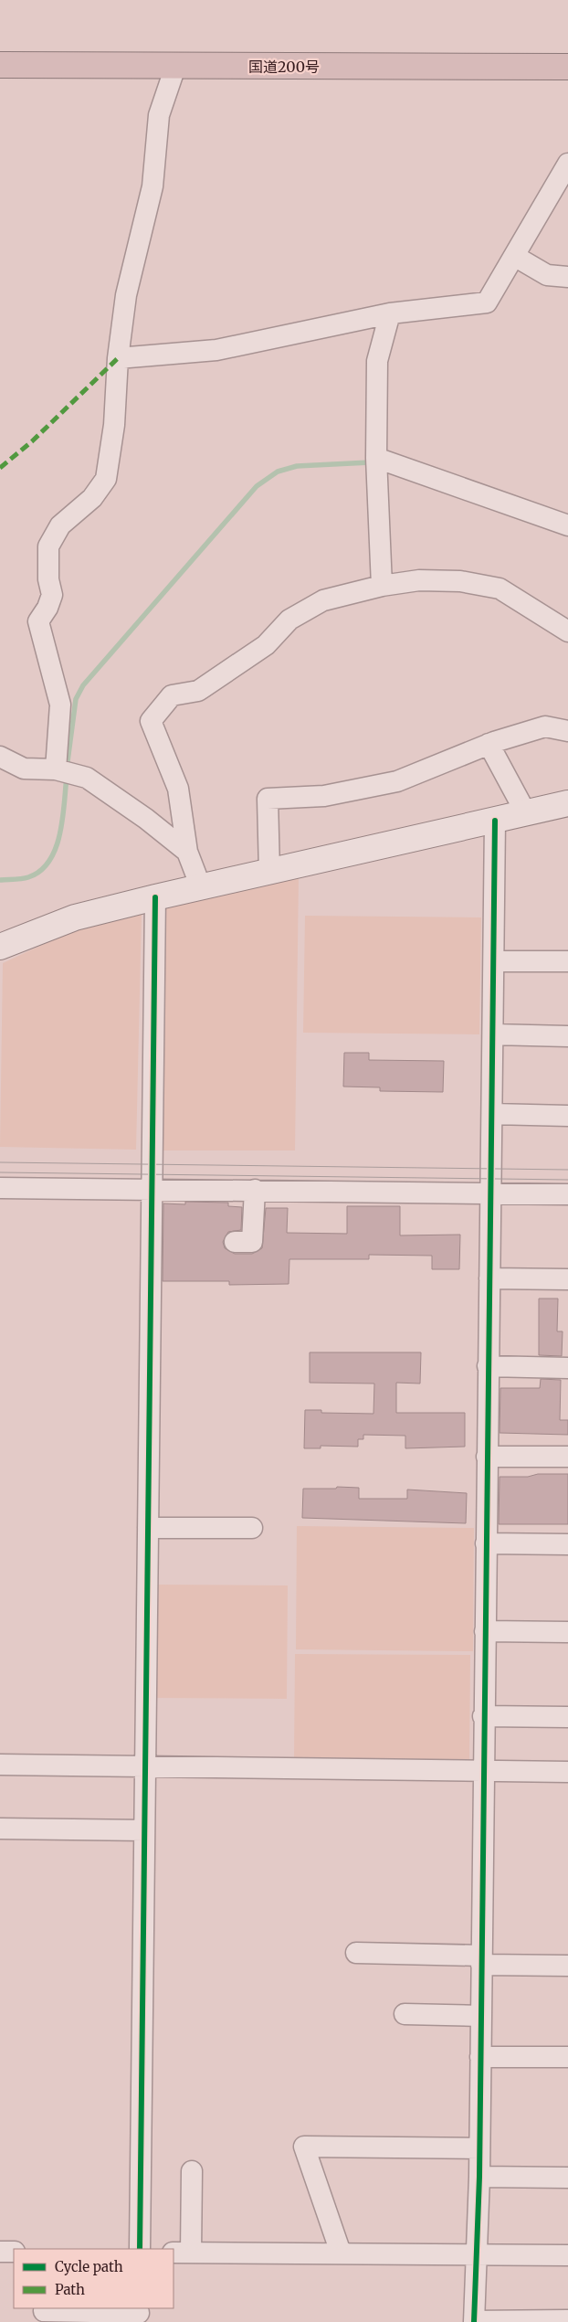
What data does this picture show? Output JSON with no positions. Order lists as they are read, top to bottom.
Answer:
{
  "streets": {
    "highway": ["国道200号"]
  },
  "legend": ["Cycle path", "Path"]
}
